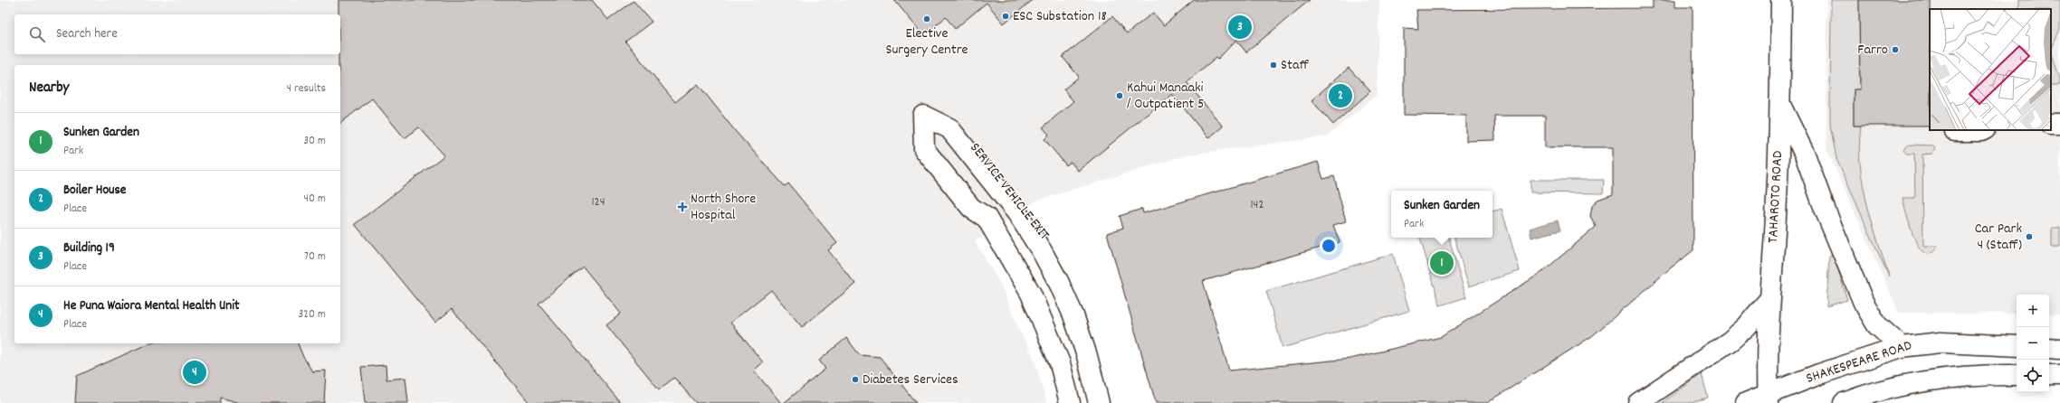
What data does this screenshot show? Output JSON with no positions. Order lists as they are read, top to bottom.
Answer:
{
  "streets": {
    "street": ["TAHAROTO ROAD", "SHAKESPEARE ROAD"]
  },
  "crossings": [
    ["TAHAROTO ROAD", "SHAKESPEARE ROAD"]
  ],
  "places": {
    "other": [
      "ESC Substation 18",
      "Elective Surgery Centre",
      "Farro",
      "Staff",
      "Kahui Manaaki / Outpatient 5",
      "Car Park 4 (Staff)",
      "Diabetes Services"
    ],
    "health": ["North Shore Hospital"]
  },
  "house_numbers": ["124", "142"],
  "page": {
    "pins": [
      "3",
      "2",
      "1",
      "4"
    ],
    "search": "Search here",
    "heading": ["Nearby", "4 results"],
    "list": [
      {
        "mark": "1",
        "name": "Sunken Garden",
        "note": "Park",
        "value": "30 m"
      },
      {
        "mark": "2",
        "name": "Boiler House",
        "note": "Place",
        "value": "40 m"
      },
      {
        "mark": "3",
        "name": "Building 19",
        "note": "Place",
        "value": "70 m"
      },
      {
        "mark": "4",
        "name": "He Puna Waiora Mental Health Unit",
        "note": "Place",
        "value": "320 m"
      }
    ],
    "popup": ["Sunken Garden", "Park"],
    "map_buttons": ["+", "−"]
  }
}
